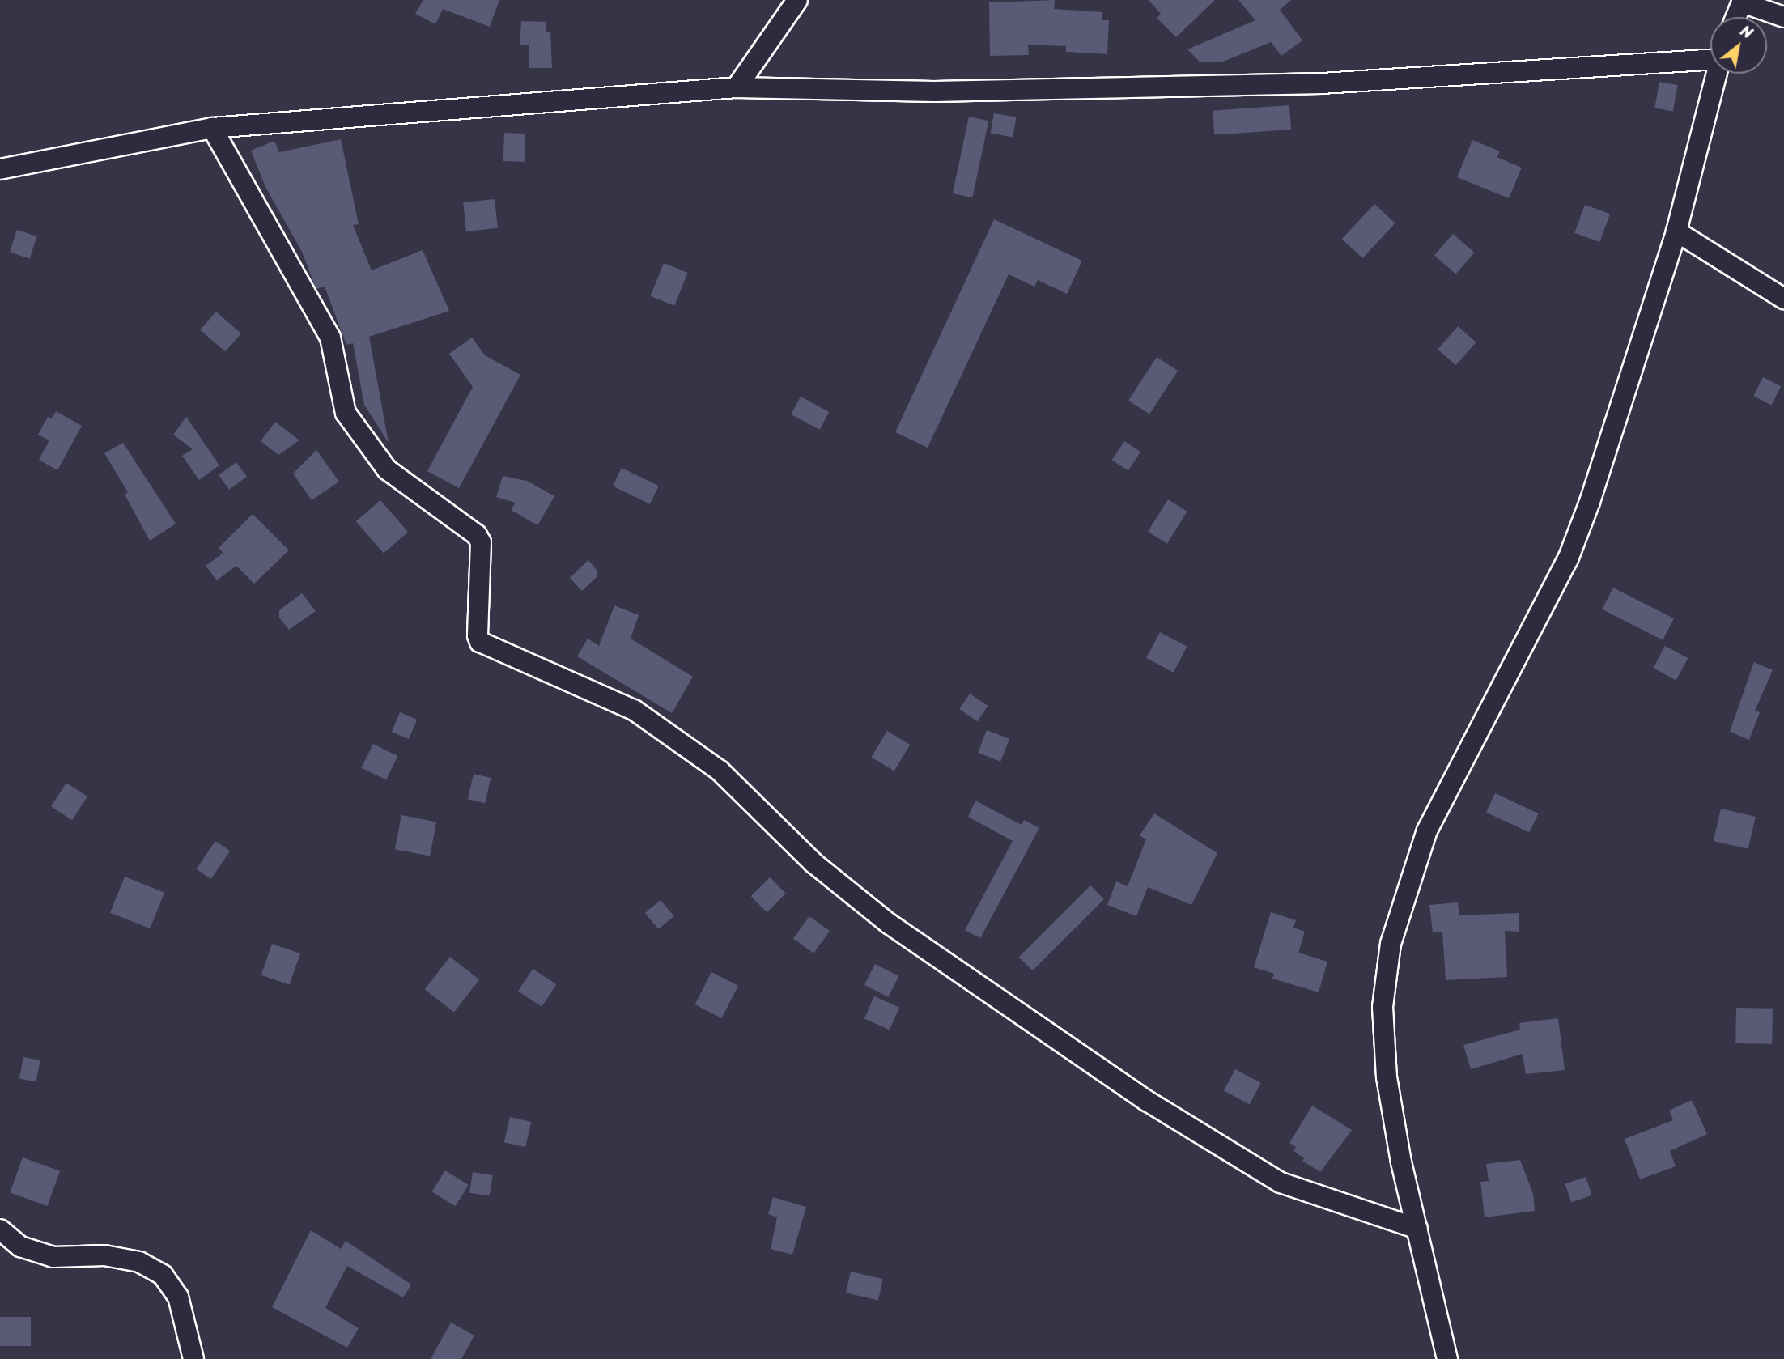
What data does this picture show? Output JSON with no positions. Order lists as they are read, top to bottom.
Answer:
{
  "north": "top right"
}
